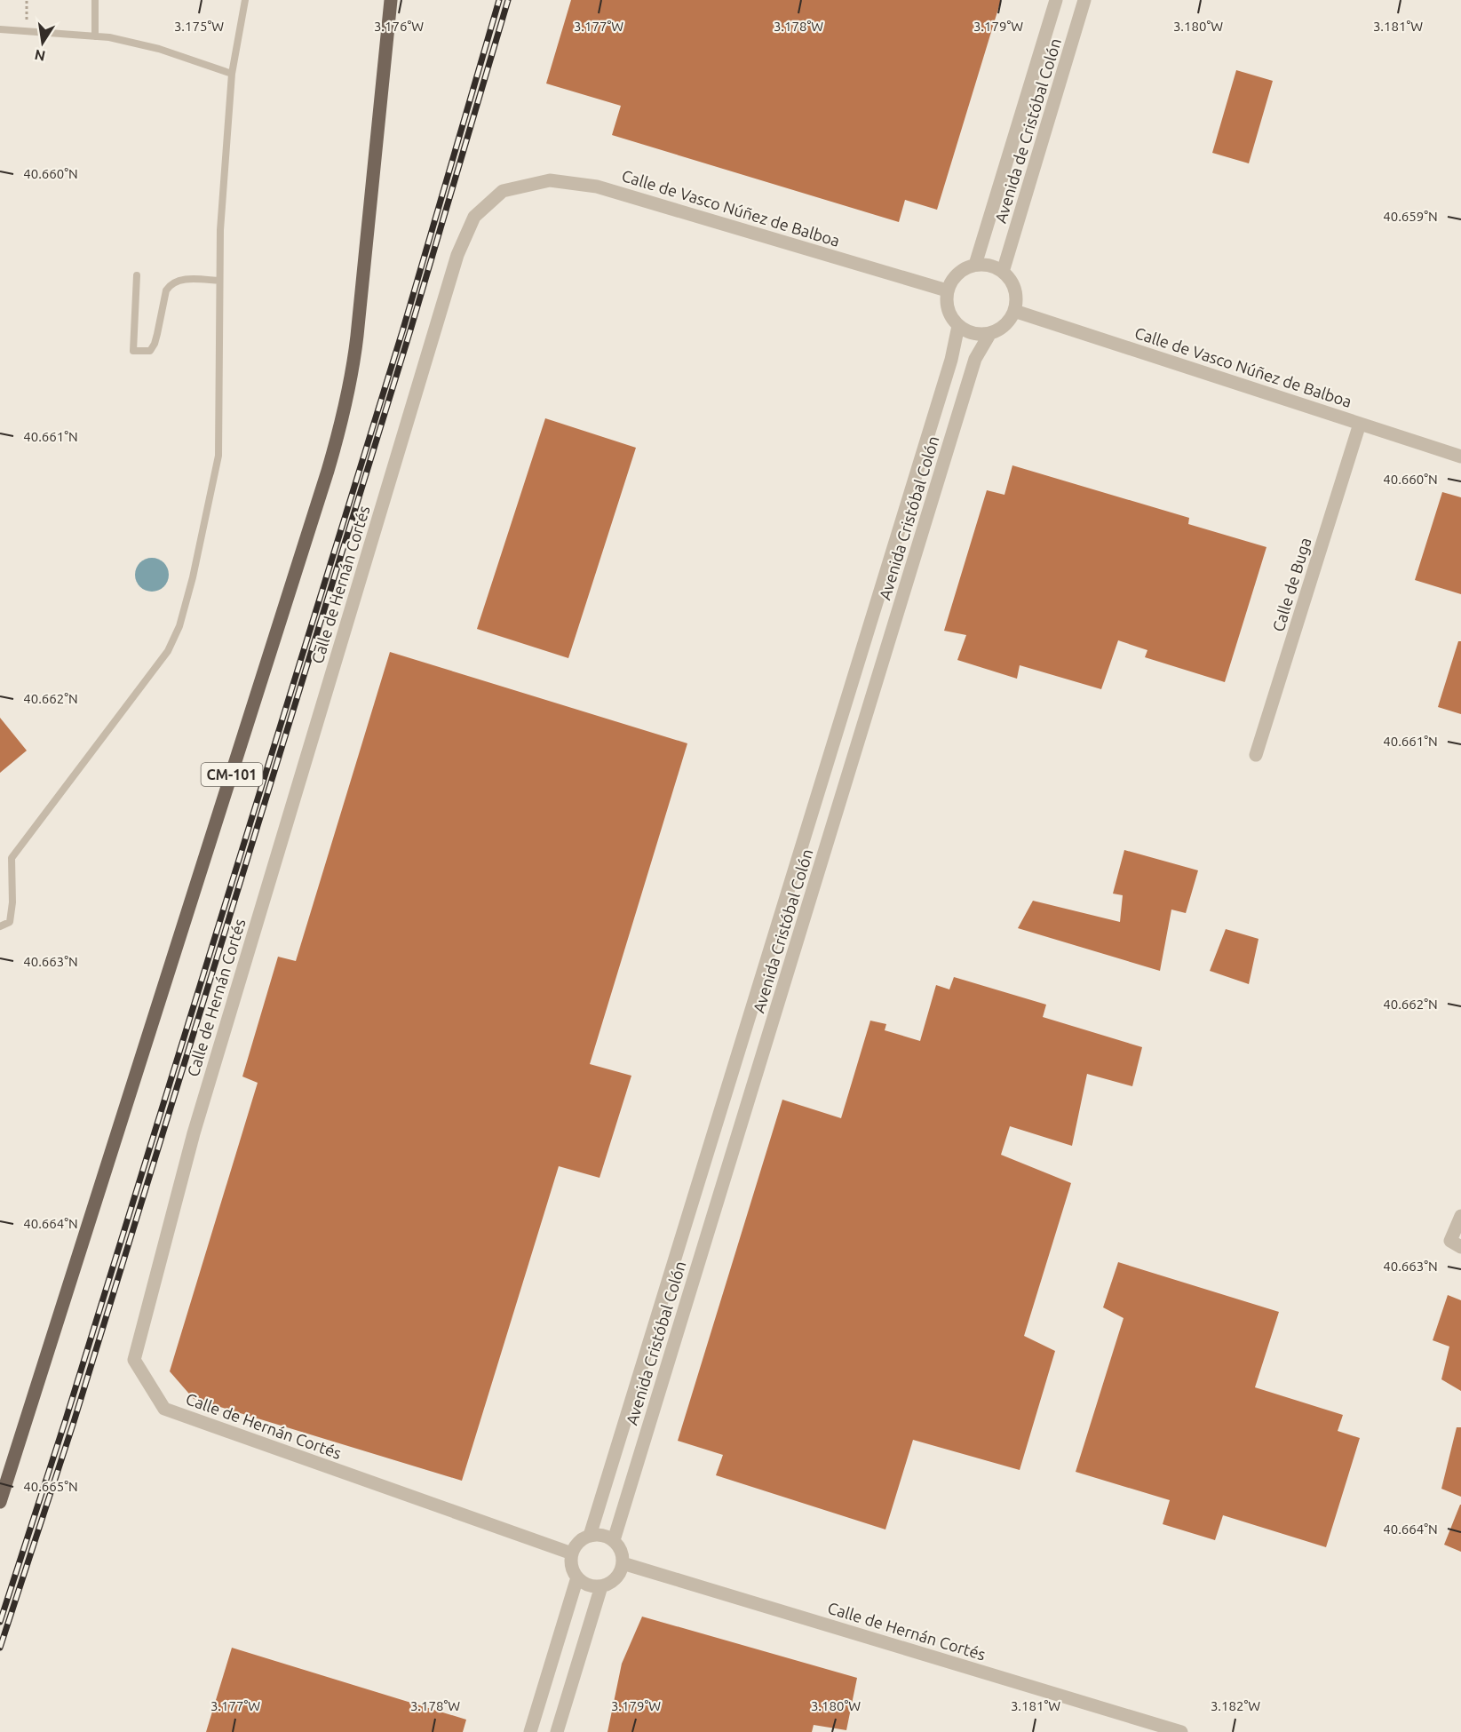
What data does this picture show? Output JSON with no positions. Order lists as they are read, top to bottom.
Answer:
{
  "streets": {
    "main road": ["CM-101"],
    "street": [
      "Avenida de Cristóbal Colón",
      "Calle de Vasco Núñez de Balboa",
      "Avenida Cristóbal Colón",
      "Calle de Hernán Cortés",
      "Calle de Buga"
    ]
  },
  "crossings": [
    ["Avenida de Cristóbal Colón", "Calle de Vasco Núñez de Balboa"],
    ["Avenida de Cristóbal Colón", "Avenida Cristóbal Colón"],
    ["Calle de Vasco Núñez de Balboa", "Avenida Cristóbal Colón"],
    ["Calle de Vasco Núñez de Balboa", "Calle de Hernán Cortés"],
    ["Calle de Vasco Núñez de Balboa", "Calle de Buga"],
    ["Avenida Cristóbal Colón", "Calle de Hernán Cortés"]
  ],
  "north": "bottom",
  "coordinates": [
    "3.175°W",
    "3.176°W",
    "3.177°W",
    "3.178°W",
    "3.179°W",
    "3.180°W",
    "3.181°W",
    "40.660°N",
    "40.659°N",
    "40.661°N",
    "40.662°N",
    "40.663°N",
    "40.664°N",
    "40.665°N",
    "3.182°W"
  ]
}
